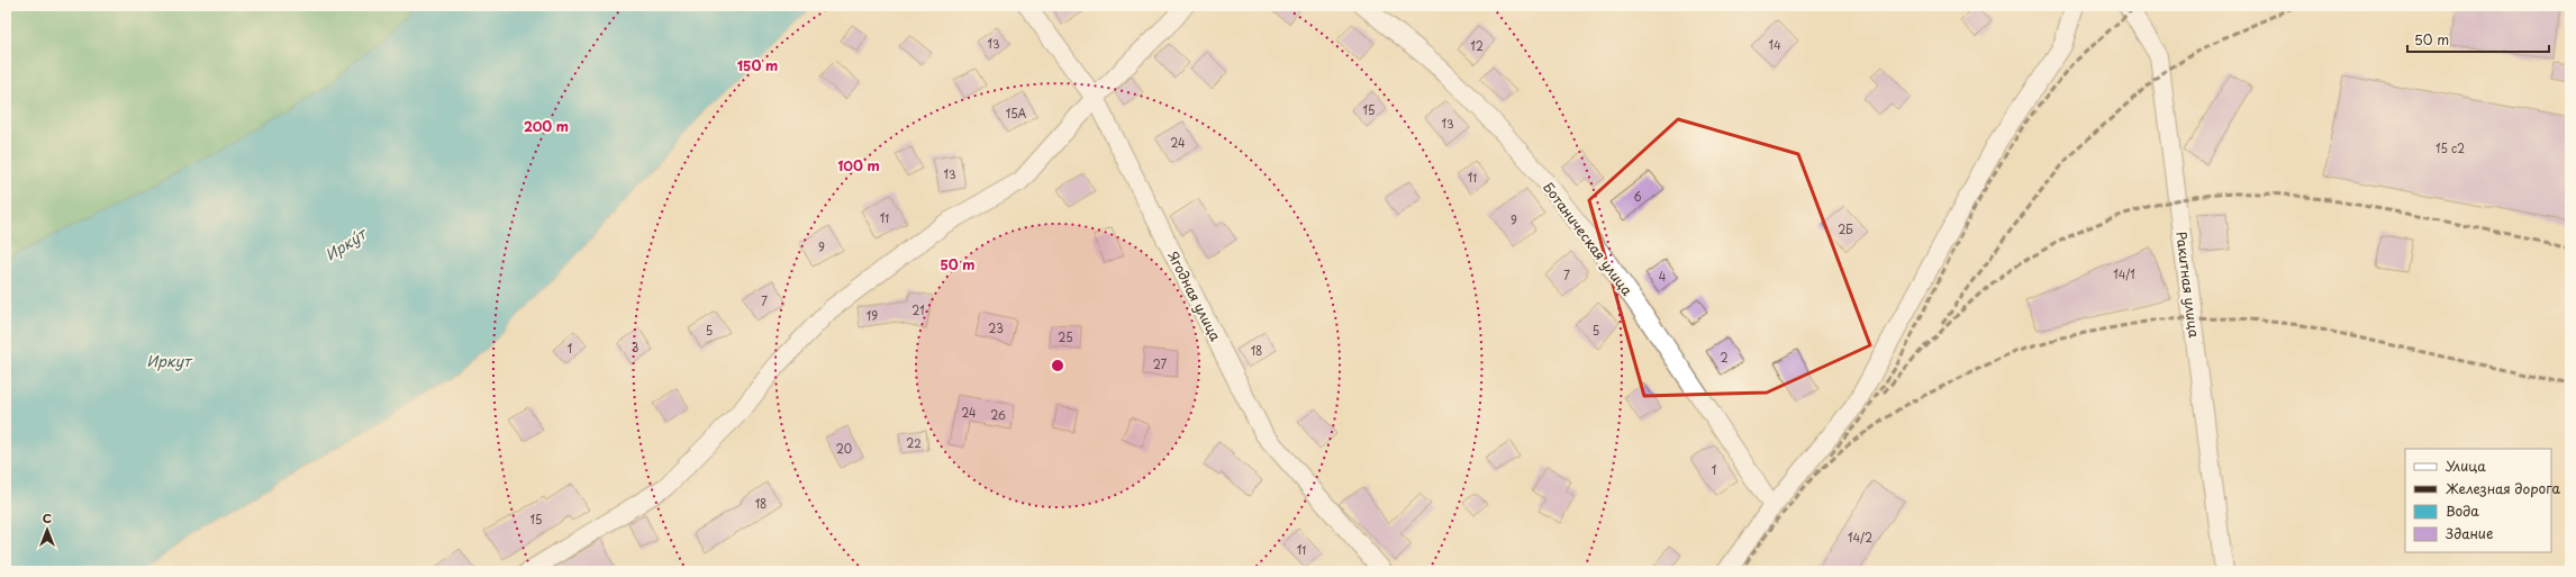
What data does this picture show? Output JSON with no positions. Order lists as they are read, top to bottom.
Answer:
{
  "streets": {
    "street": ["Ботаническая улица", "Ракитная улица", "Ягодная улица"]
  },
  "water": ["Ирку́т", "Иркут"],
  "house_numbers": [
    "13",
    "14",
    "12",
    "15",
    "15А",
    "13",
    "24",
    "15 с2",
    "13",
    "11",
    "6",
    "11",
    "9",
    "2Б",
    "9",
    "14/1",
    "7",
    "4",
    "7",
    "21",
    "19",
    "23",
    "5",
    "5",
    "25",
    "3",
    "1",
    "18",
    "2",
    "27",
    "24",
    "26",
    "22",
    "20",
    "1",
    "18",
    "15",
    "14/2",
    "11"
  ],
  "legend": [
    "Улица",
    "Железная дорога",
    "Вода",
    "Здание"
  ],
  "scale_bar": "50 m",
  "north": "top",
  "rings": [
    "150 m",
    "200 m",
    "100 m",
    "50 m"
  ]
}
